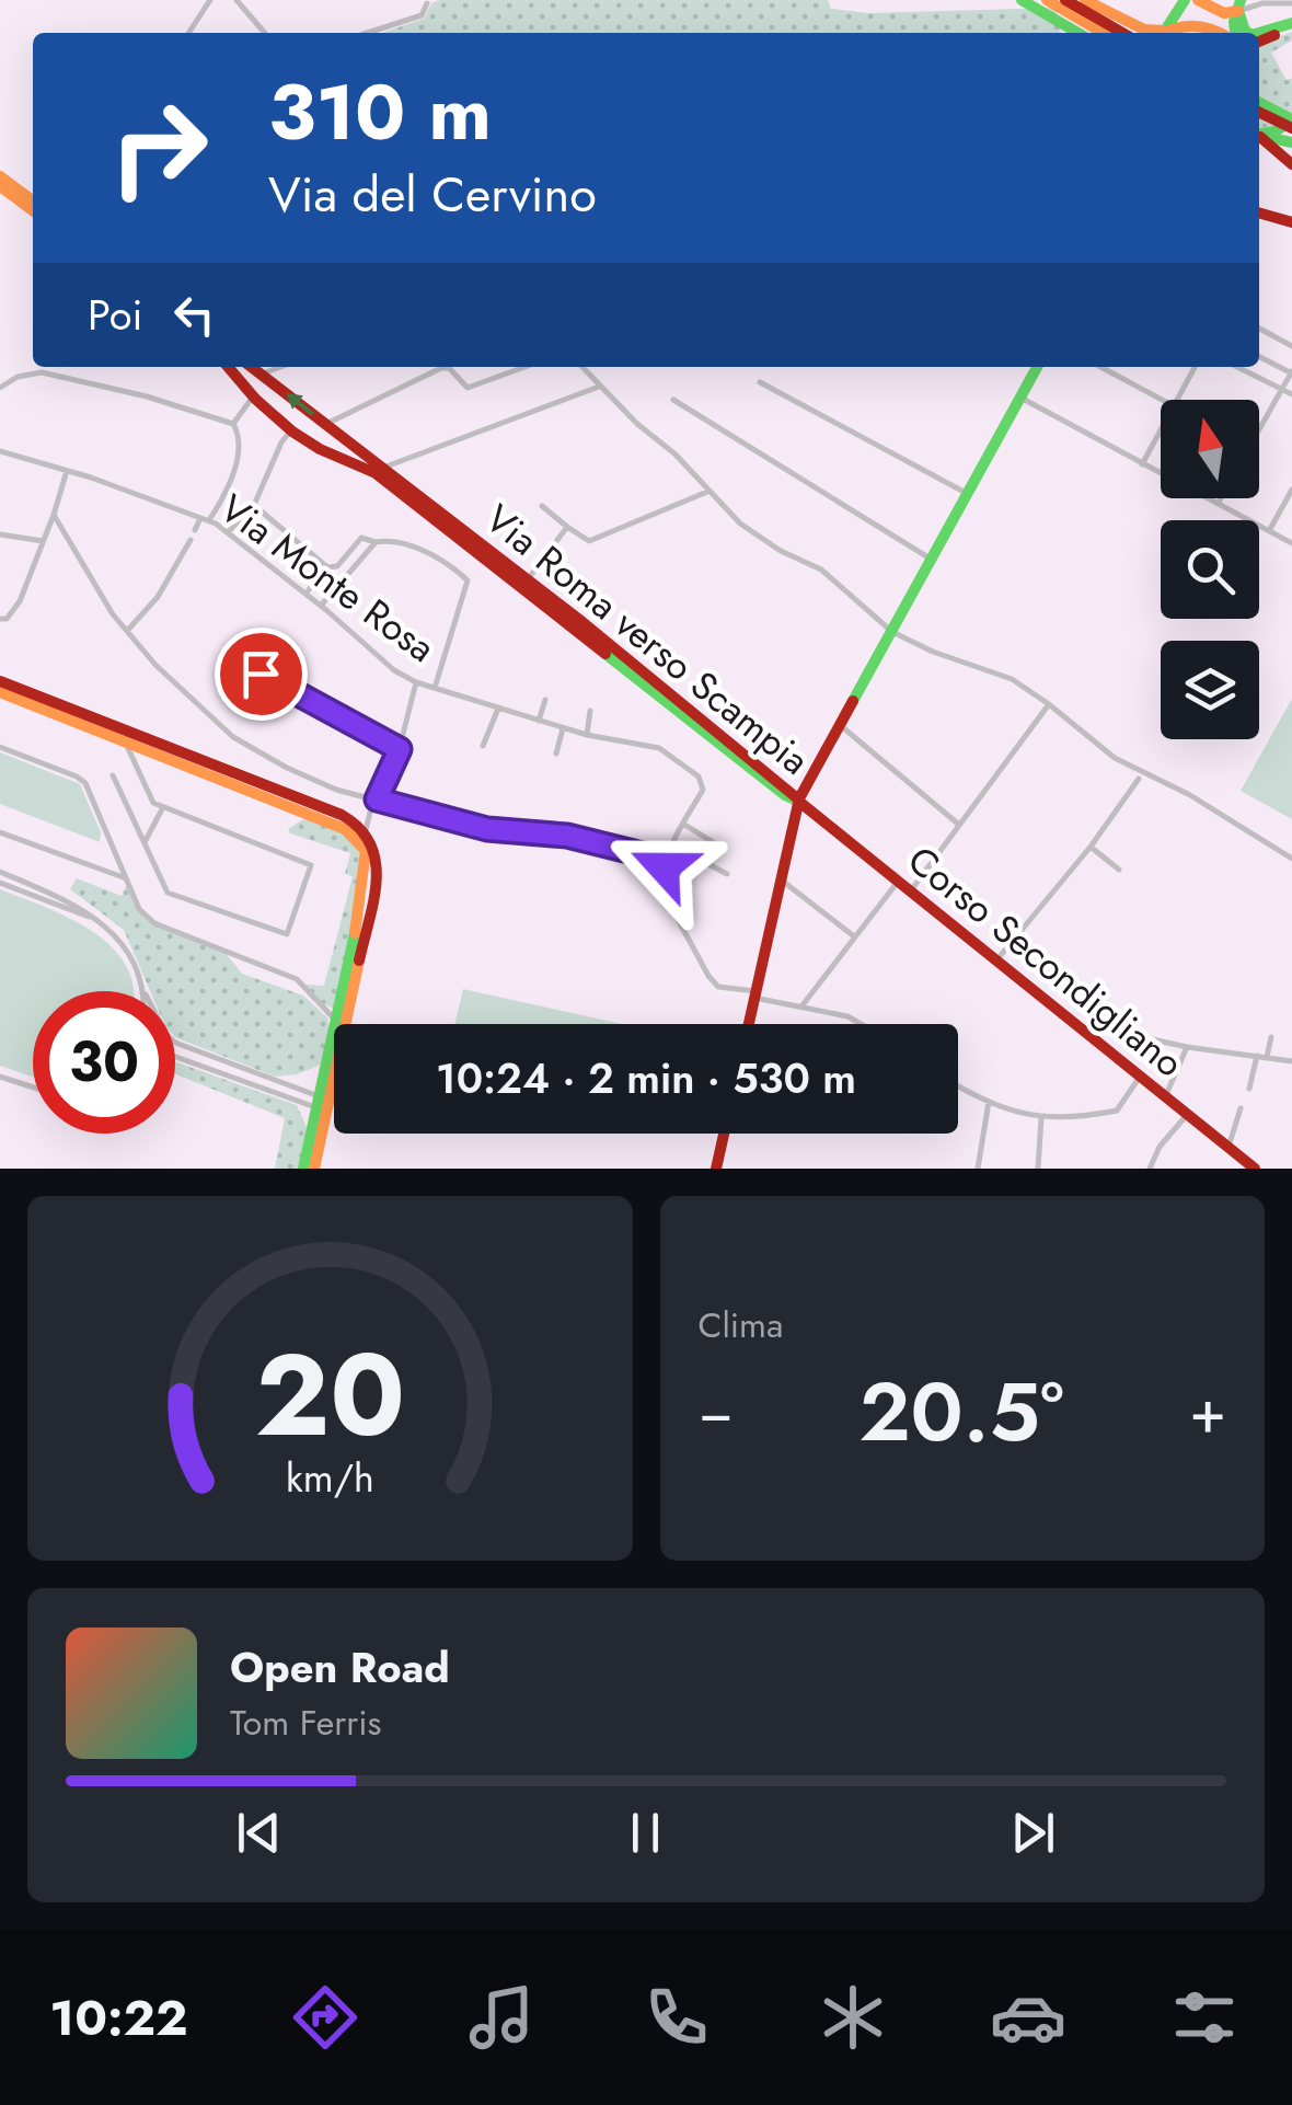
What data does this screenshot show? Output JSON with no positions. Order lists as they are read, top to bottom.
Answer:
{
  "streets": {
    "main road": ["Via Roma verso Scampia", "Corso Secondigliano"],
    "street": ["Via Monte Rosa"]
  },
  "crossings": [
    ["Via Roma verso Scampia", "Corso Secondigliano"]
  ],
  "north": "top",
  "page": {
    "turn": ["310 m", "Via del Cervino"],
    "then": "Poi",
    "limit": "30",
    "trip": "10:24 · 2 min · 530 m",
    "tile": "Clima",
    "heat": ["−", "20.5°", "+"],
    "song": ["Open Road", "Tom Ferris"],
    "tabs": "10:22",
    "gauge": ["20", "km/h"]
  }
}
